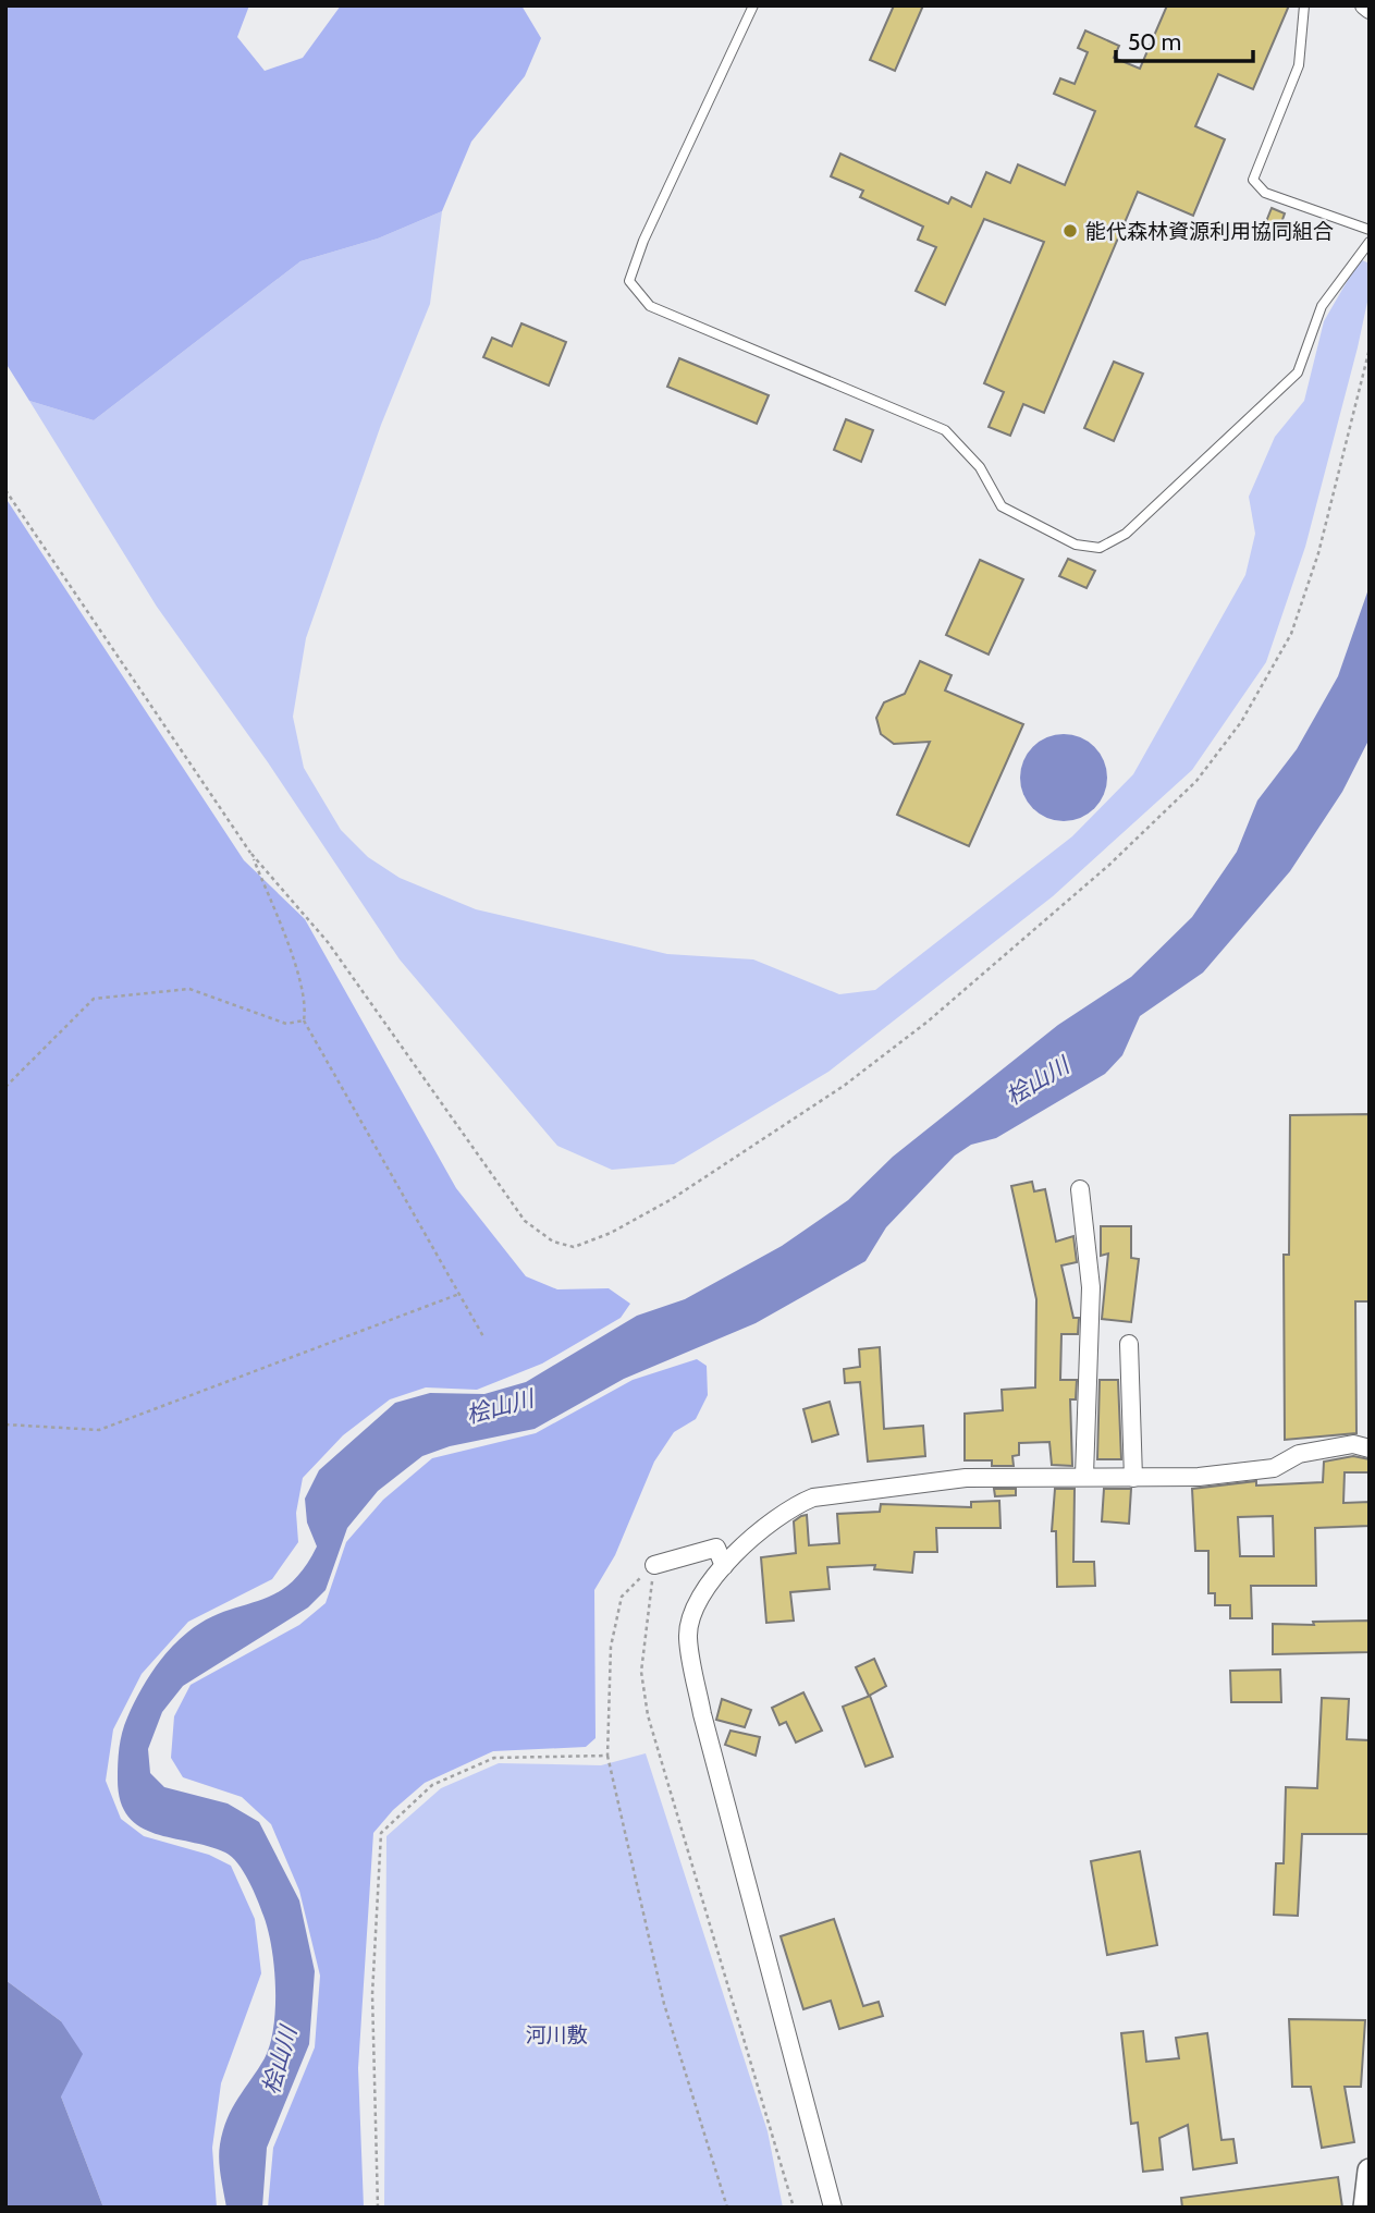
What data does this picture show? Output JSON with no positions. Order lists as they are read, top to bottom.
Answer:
{
  "water": ["桧山川"],
  "parks": ["河川敷"],
  "places": ["能代森林資源利用協同組合"],
  "scale_bar": "50 m"
}
